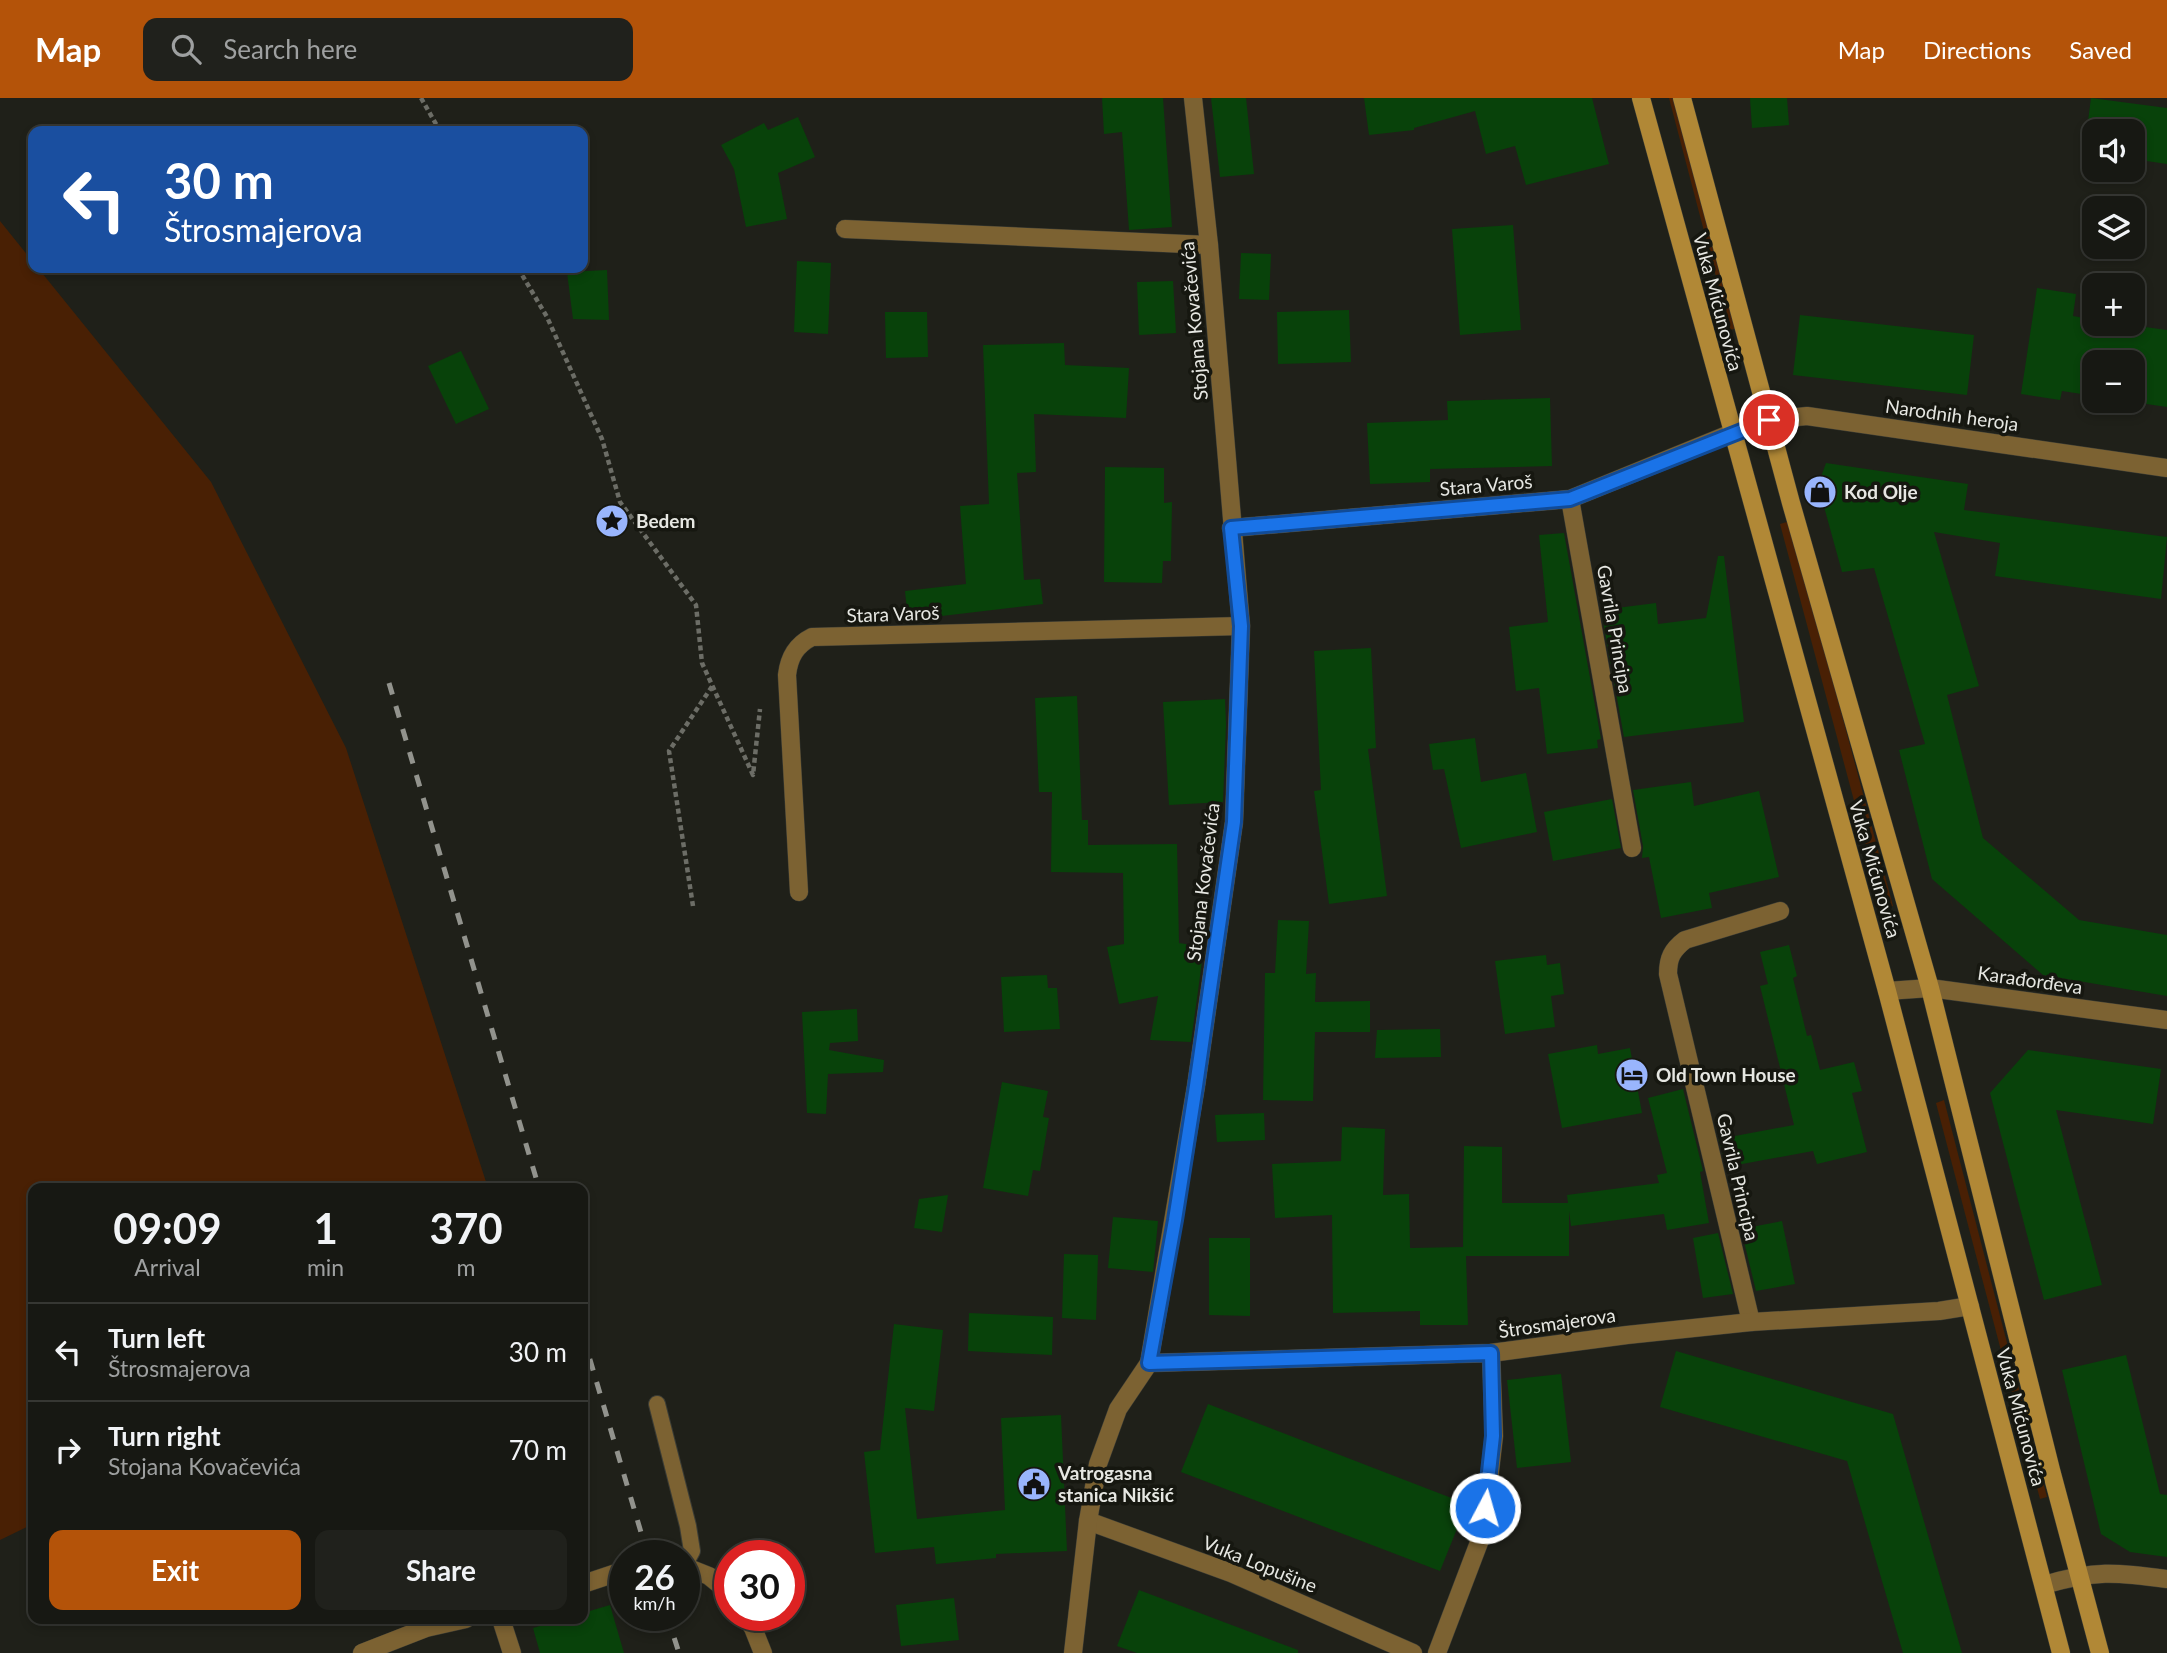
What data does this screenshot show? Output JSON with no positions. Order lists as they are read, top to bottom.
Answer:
{
  "streets": {
    "main road": ["Vuka Mićunovića"],
    "street": [
      "Stojana Kovačevića",
      "Narodnih heroja",
      "Stara Varoš",
      "Gavrila Principa",
      "Karađorđeva",
      "Štrosmajerova",
      "Vuka Lopušine"
    ]
  },
  "crossings": [
    ["Vuka Mićunovića", "Narodnih heroja"],
    ["Vuka Mićunovića", "Stara Varoš"],
    ["Vuka Mićunovića", "Karađorđeva"],
    ["Vuka Mićunovića", "Štrosmajerova"],
    ["Stojana Kovačevića", "Stara Varoš"],
    ["Stojana Kovačevića", "Štrosmajerova"],
    ["Stojana Kovačevića", "Vuka Lopušine"],
    ["Narodnih heroja", "Stara Varoš"],
    ["Stara Varoš", "Gavrila Principa"],
    ["Gavrila Principa", "Štrosmajerova"]
  ],
  "places": {
    "shop": ["Kod Olje"],
    "place": ["Bedem"],
    "hotel": ["Old Town House"],
    "public building": ["Vatrogasna stanica Nikšić"]
  },
  "page": {
    "header": "Map",
    "search": "Search here",
    "nav": ["Map", "Directions", "Saved"],
    "map_buttons": ["+", "−"],
    "turn": ["30 m", "Štrosmajerova"],
    "eta": [
      "09:09",
      "Arrival",
      "1",
      "min",
      "370",
      "m"
    ],
    "list": [
      {
        "name": "Turn left",
        "note": "Štrosmajerova",
        "value": "30 m"
      },
      {
        "name": "Turn right",
        "note": "Stojana Kovačevića",
        "value": "70 m"
      }
    ],
    "buttons": ["Exit", "Share"],
    "speed": "26 km/h",
    "limit": "30"
  }
}
